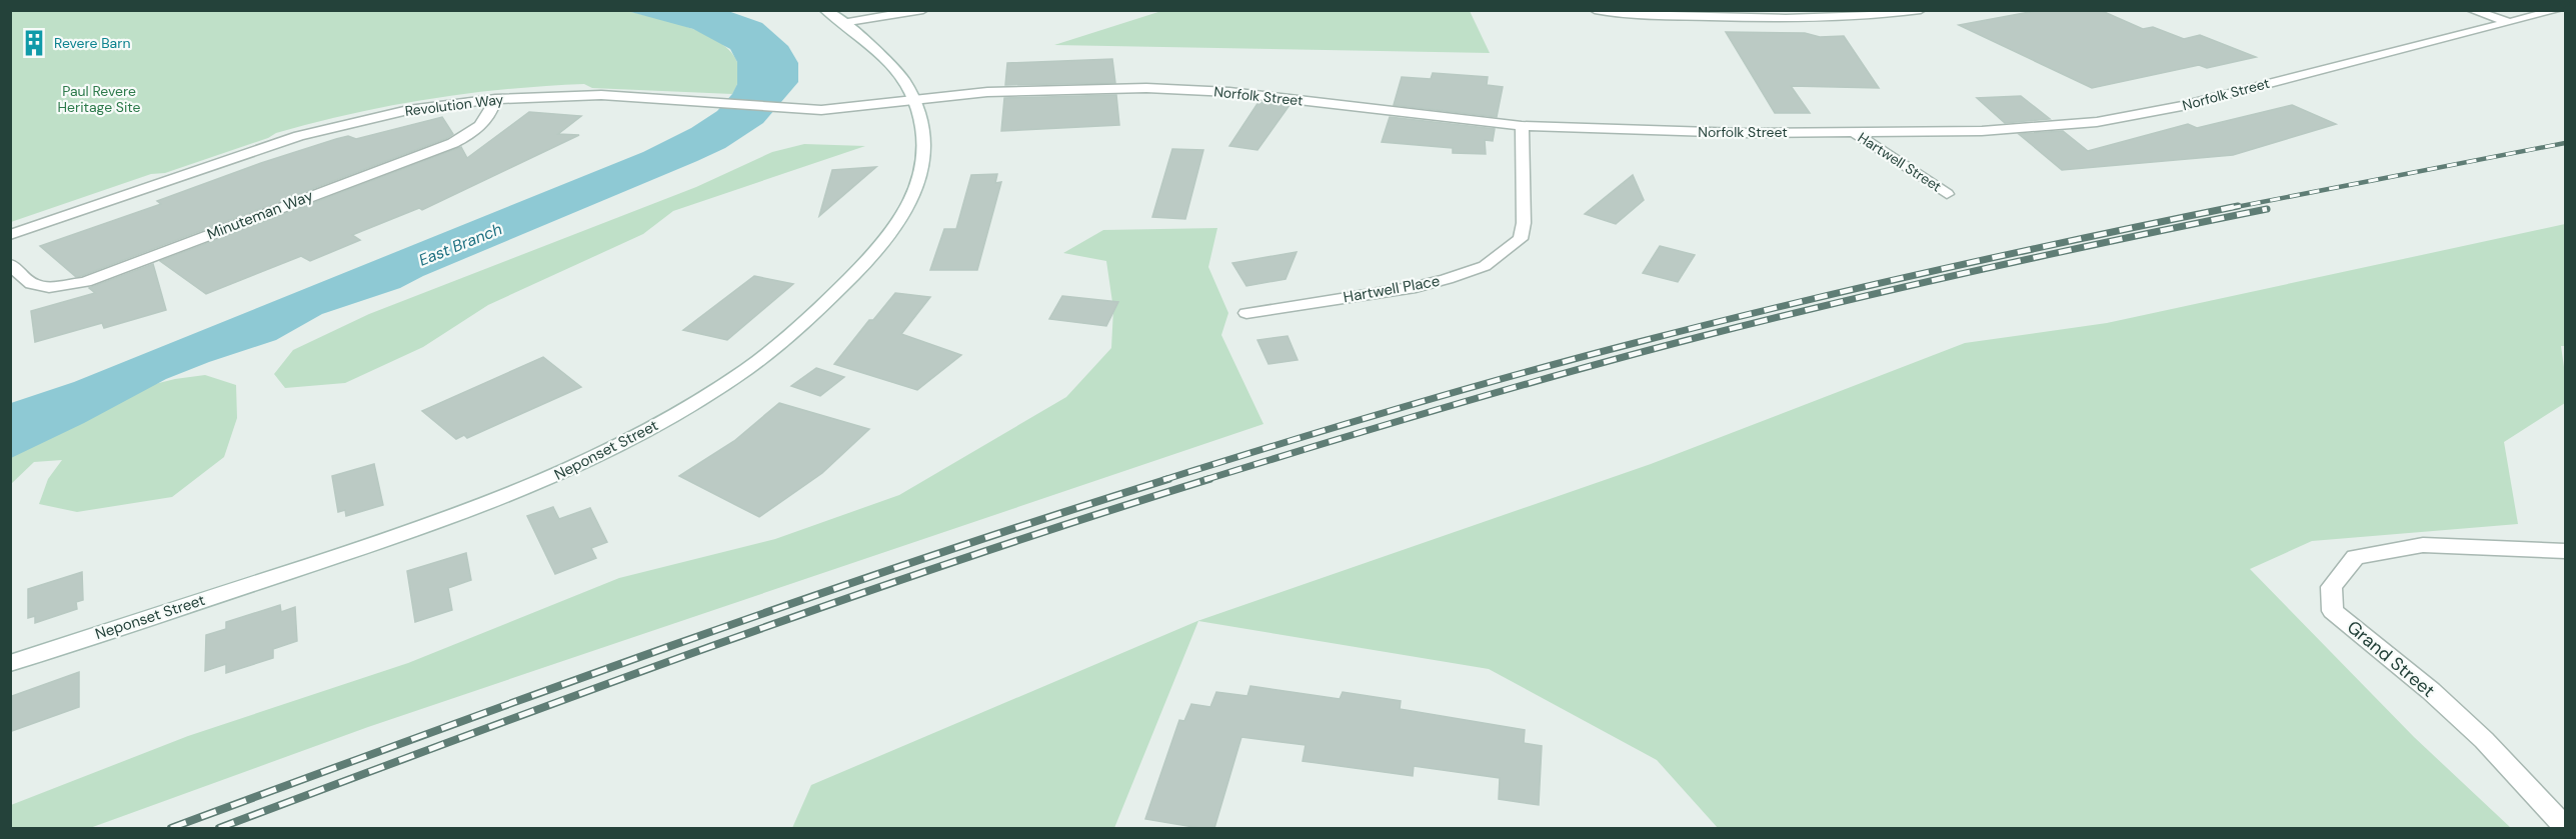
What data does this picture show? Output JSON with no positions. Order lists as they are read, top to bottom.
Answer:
{
  "streets": {
    "street": [
      "Norfolk Street",
      "Revolution Way",
      "Hartwell Street",
      "Minuteman Way",
      "Hartwell Place",
      "Neponset Street",
      "Grand Street"
    ]
  },
  "crossings": [
    ["Norfolk Street", "Revolution Way"],
    ["Norfolk Street", "Hartwell Street"],
    ["Norfolk Street", "Hartwell Place"],
    ["Norfolk Street", "Neponset Street"],
    ["Revolution Way", "Minuteman Way"],
    ["Revolution Way", "Neponset Street"]
  ],
  "water": ["East Branch"],
  "parks": ["Paul Revere Heritage Site"],
  "places": {
    "building": ["Revere Barn"]
  }
}
